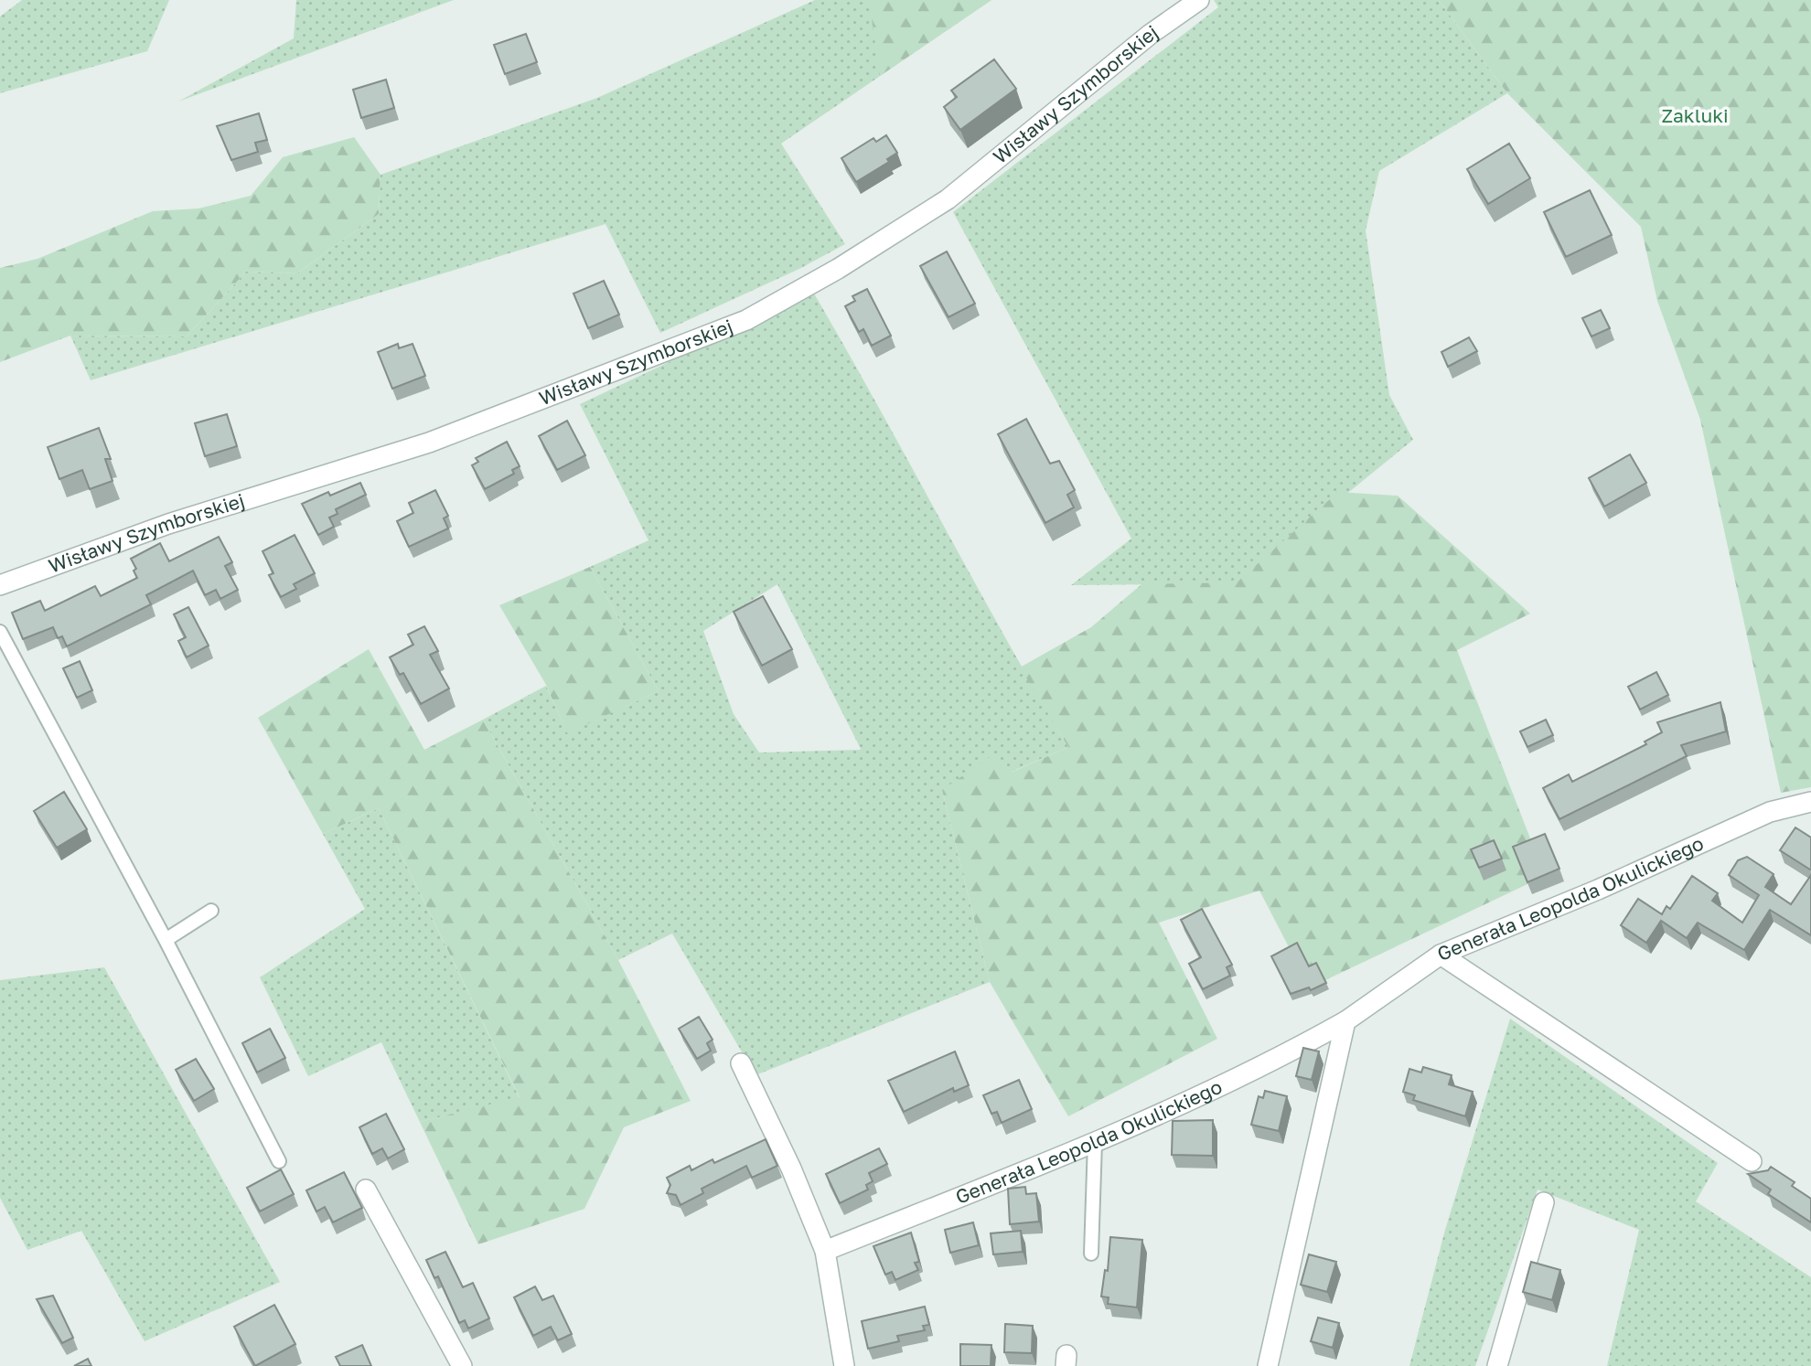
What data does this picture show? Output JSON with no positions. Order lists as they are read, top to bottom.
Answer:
{
  "streets": {
    "street": ["Wisławy Szymborskiej", "Generała Leopolda Okulickiego"]
  },
  "parks": ["Zakluki"]
}
